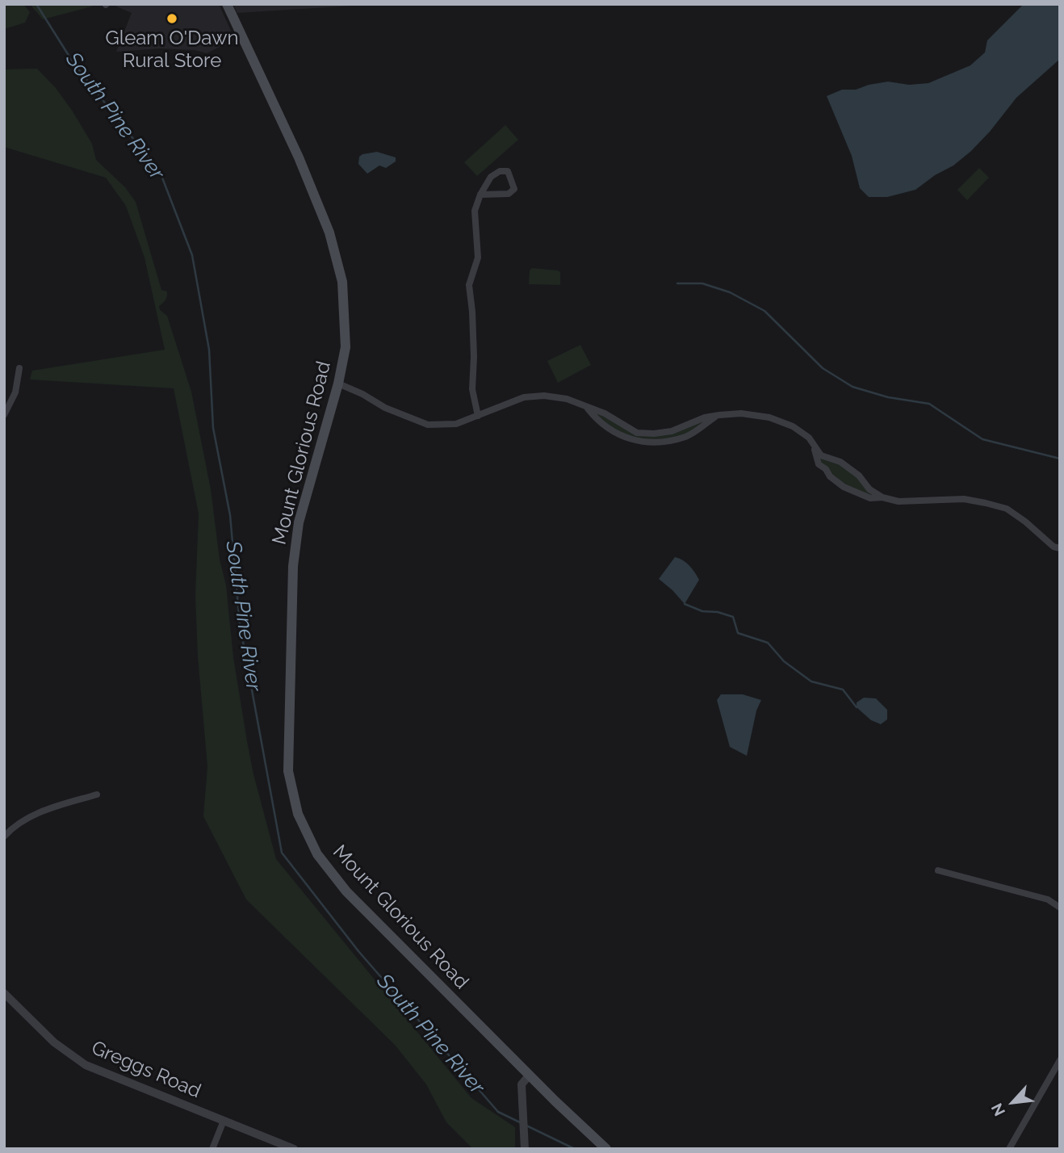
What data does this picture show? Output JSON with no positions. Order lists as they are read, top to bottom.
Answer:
{
  "streets": {
    "main road": ["Mount Glorious Road"],
    "street": ["Greggs Road"]
  },
  "water": ["South Pine River"],
  "places": ["Gleam O'Dawn Rural Store"],
  "north": "bottom left"
}
